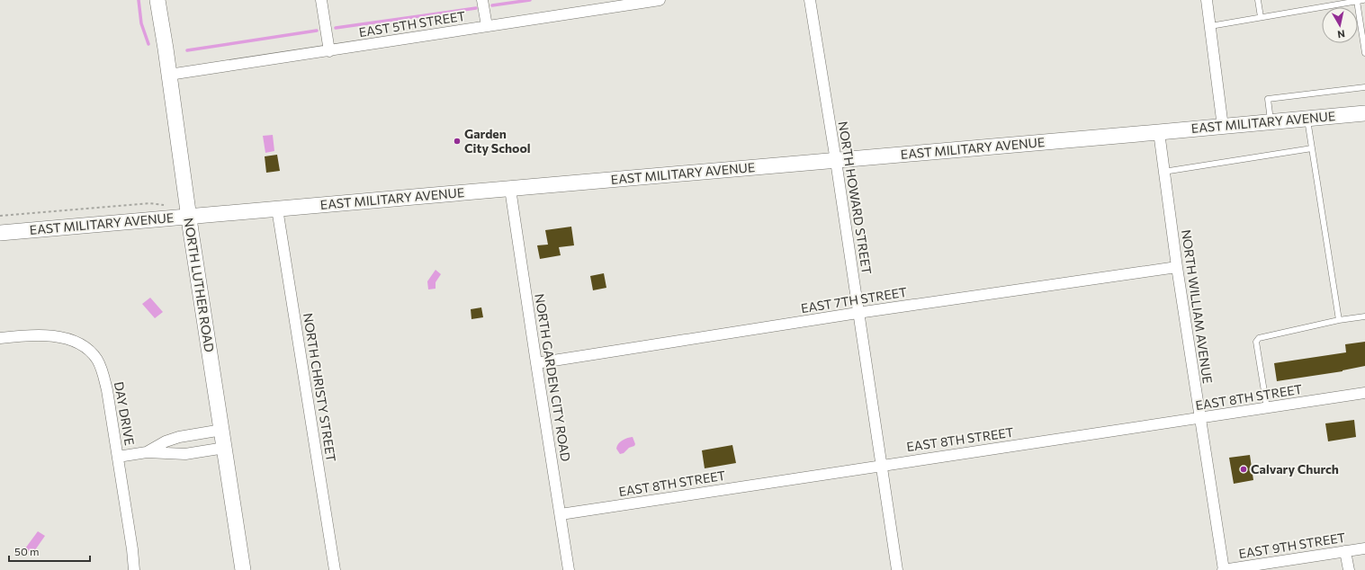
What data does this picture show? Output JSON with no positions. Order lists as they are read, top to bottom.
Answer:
{
  "streets": {
    "main road": ["EAST MILITARY AVENUE", "NORTH LUTHER ROAD"],
    "street": [
      "EAST 5TH STREET",
      "NORTH HOWARD STREET",
      "EAST 7TH STREET",
      "NORTH WILLIAM AVENUE",
      "NORTH GARDEN CITY ROAD",
      "NORTH CHRISTY STREET",
      "EAST 8TH STREET",
      "DAY DRIVE",
      "EAST 9TH STREET"
    ]
  },
  "crossings": [
    ["EAST 5TH STREET", "NORTH LUTHER ROAD"],
    ["EAST MILITARY AVENUE", "NORTH HOWARD STREET"],
    ["EAST MILITARY AVENUE", "NORTH LUTHER ROAD"],
    ["EAST MILITARY AVENUE", "NORTH WILLIAM AVENUE"],
    ["EAST MILITARY AVENUE", "NORTH GARDEN CITY ROAD"],
    ["EAST MILITARY AVENUE", "NORTH CHRISTY STREET"],
    ["NORTH HOWARD STREET", "EAST 7TH STREET"],
    ["NORTH HOWARD STREET", "EAST 8TH STREET"],
    ["EAST 7TH STREET", "NORTH WILLIAM AVENUE"],
    ["EAST 7TH STREET", "NORTH GARDEN CITY ROAD"],
    ["NORTH WILLIAM AVENUE", "EAST 8TH STREET"],
    ["NORTH WILLIAM AVENUE", "EAST 9TH STREET"],
    ["NORTH GARDEN CITY ROAD", "EAST 8TH STREET"]
  ],
  "places": ["Garden City School", "Calvary Church"],
  "scale_bar": "50 m",
  "north": "bottom"
}
